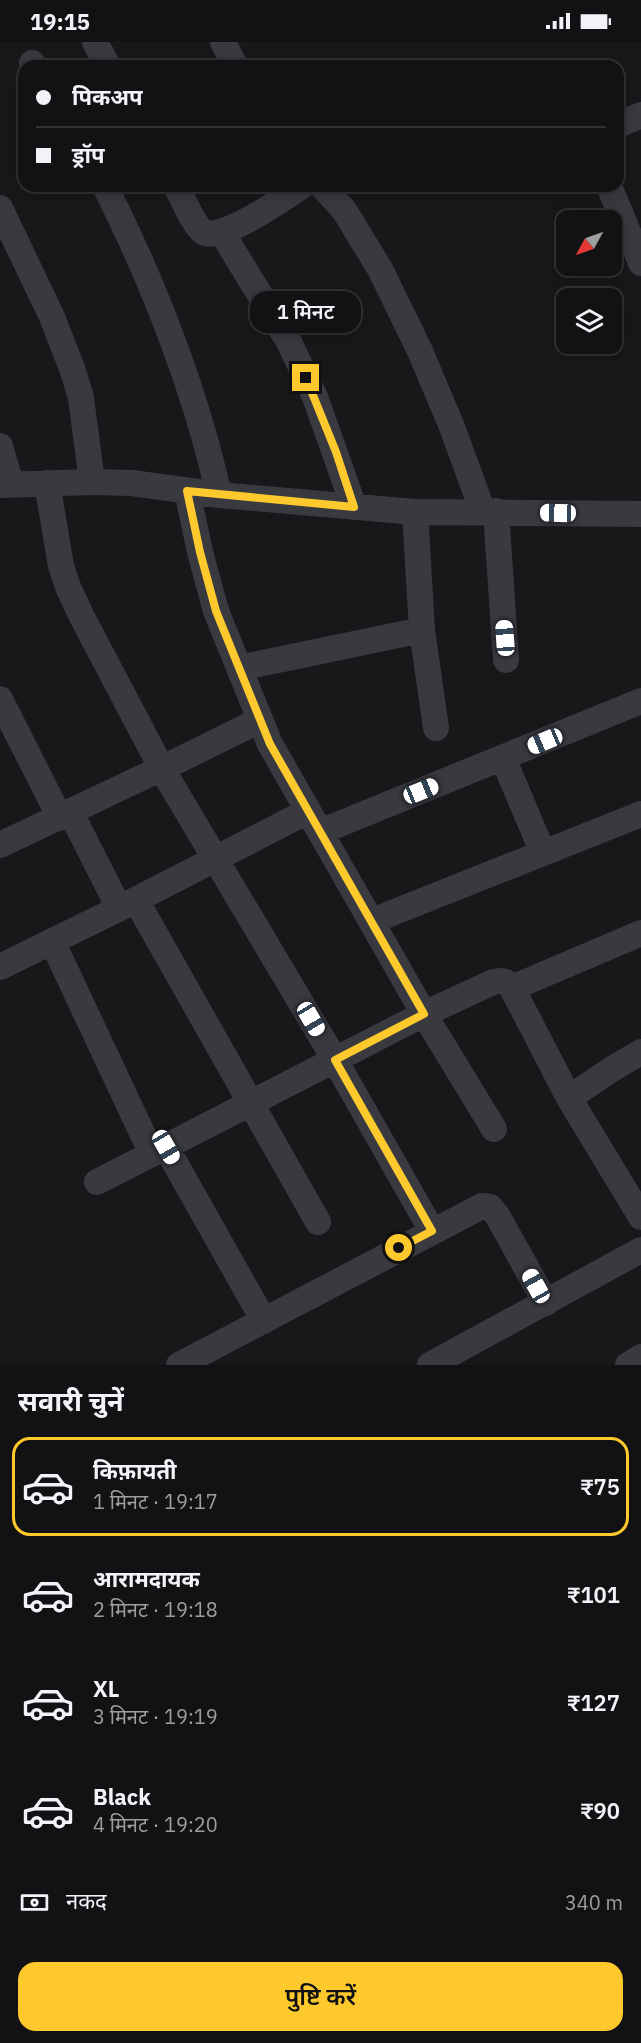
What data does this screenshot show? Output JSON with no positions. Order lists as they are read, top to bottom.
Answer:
{
  "north": "bottom left",
  "page": {
    "status": "19:15",
    "banner": ["पिकअप", "ड्रॉप"],
    "bubble": "1 मिनट",
    "heading": "सवारी चुनें",
    "list": [
      {
        "name": "किफ़ायती",
        "note": "1 मिनट · 19:17",
        "value": "₹75"
      },
      {
        "name": "आरामदायक",
        "note": "2 मिनट · 19:18",
        "value": "₹101"
      },
      {
        "name": "XL",
        "note": "3 मिनट · 19:19",
        "value": "₹127"
      },
      {
        "name": "Black",
        "note": "4 मिनट · 19:20",
        "value": "₹90"
      }
    ],
    "pay": ["नकद", "340 m"],
    "buttons": "पुष्टि करें"
  }
}
